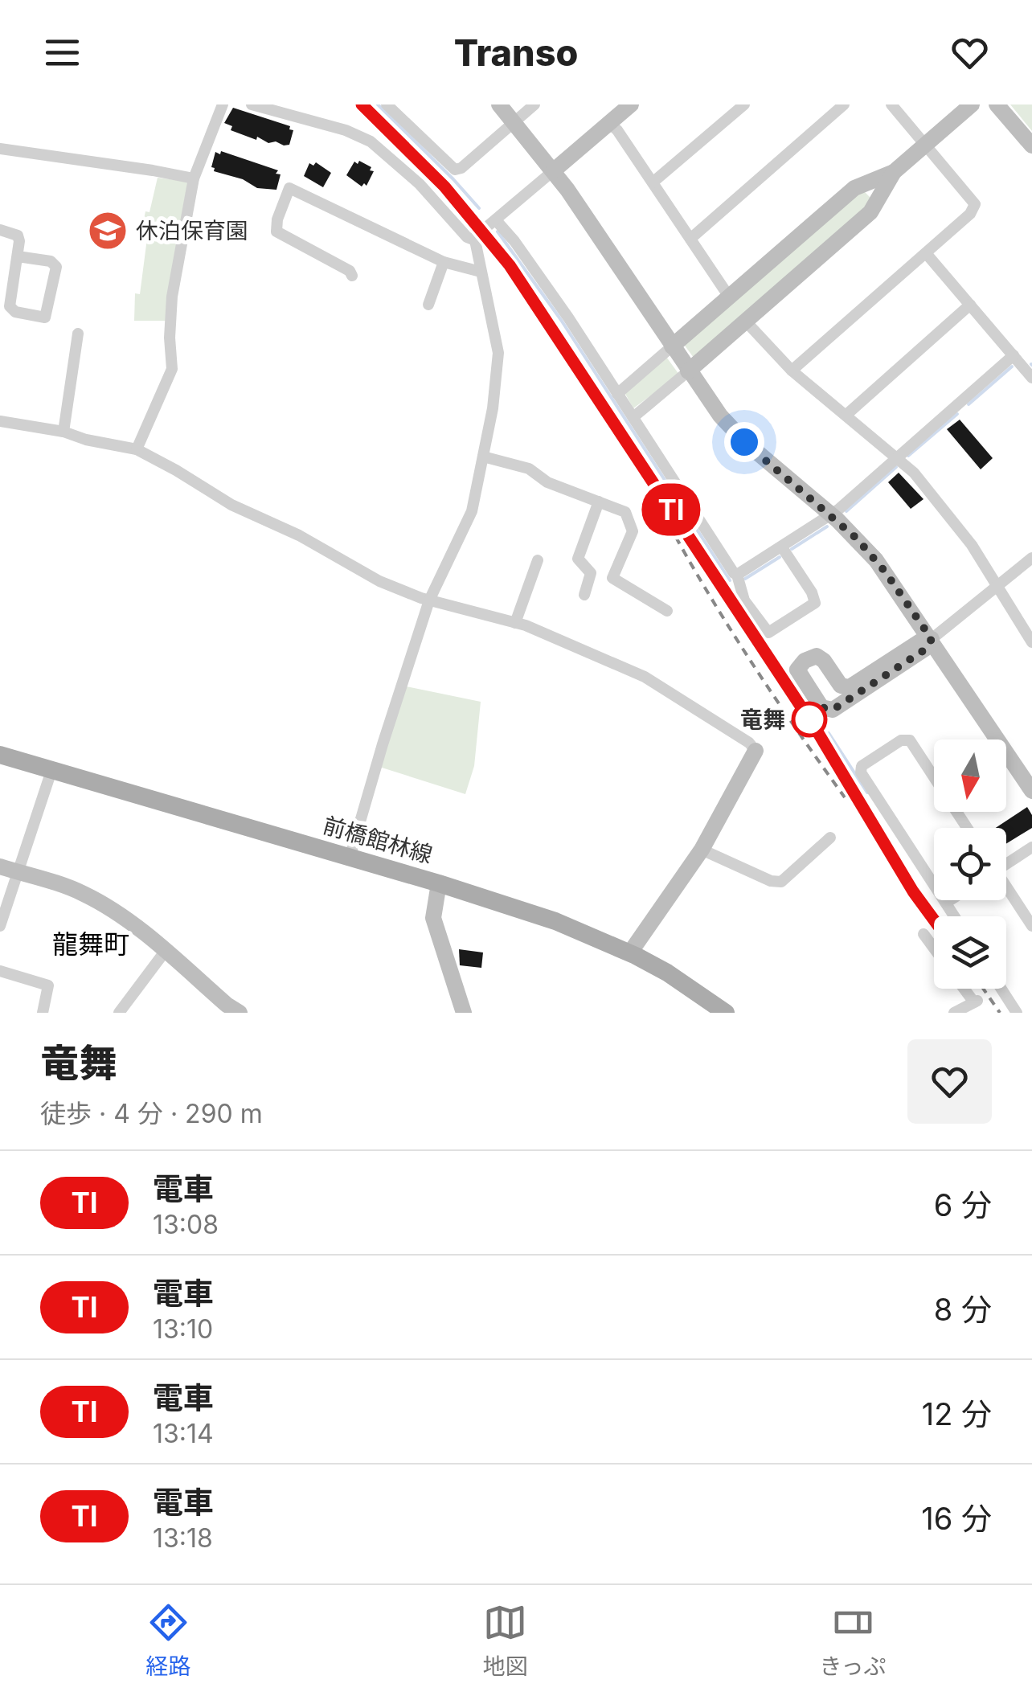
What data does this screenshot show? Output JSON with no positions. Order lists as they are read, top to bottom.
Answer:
{
  "streets": {
    "main road": ["前橋館林線"]
  },
  "districts": ["龍舞町"],
  "places": {
    "school or university": ["休泊保育園"],
    "other": ["竜舞"]
  },
  "north": "bottom",
  "page": {
    "header": "Transo",
    "on_map": "TI",
    "heading": ["竜舞", "徒歩 · 4 分 · 290 m"],
    "list": [
      {
        "mark": "TI",
        "name": "電車",
        "note": "13:08",
        "value": "6 分"
      },
      {
        "mark": "TI",
        "name": "電車",
        "note": "13:10",
        "value": "8 分"
      },
      {
        "mark": "TI",
        "name": "電車",
        "note": "13:14",
        "value": "12 分"
      },
      {
        "mark": "TI",
        "name": "電車",
        "note": "13:18",
        "value": "16 分"
      }
    ],
    "tabs": ["経路", "地図", "きっぷ"]
  }
}
